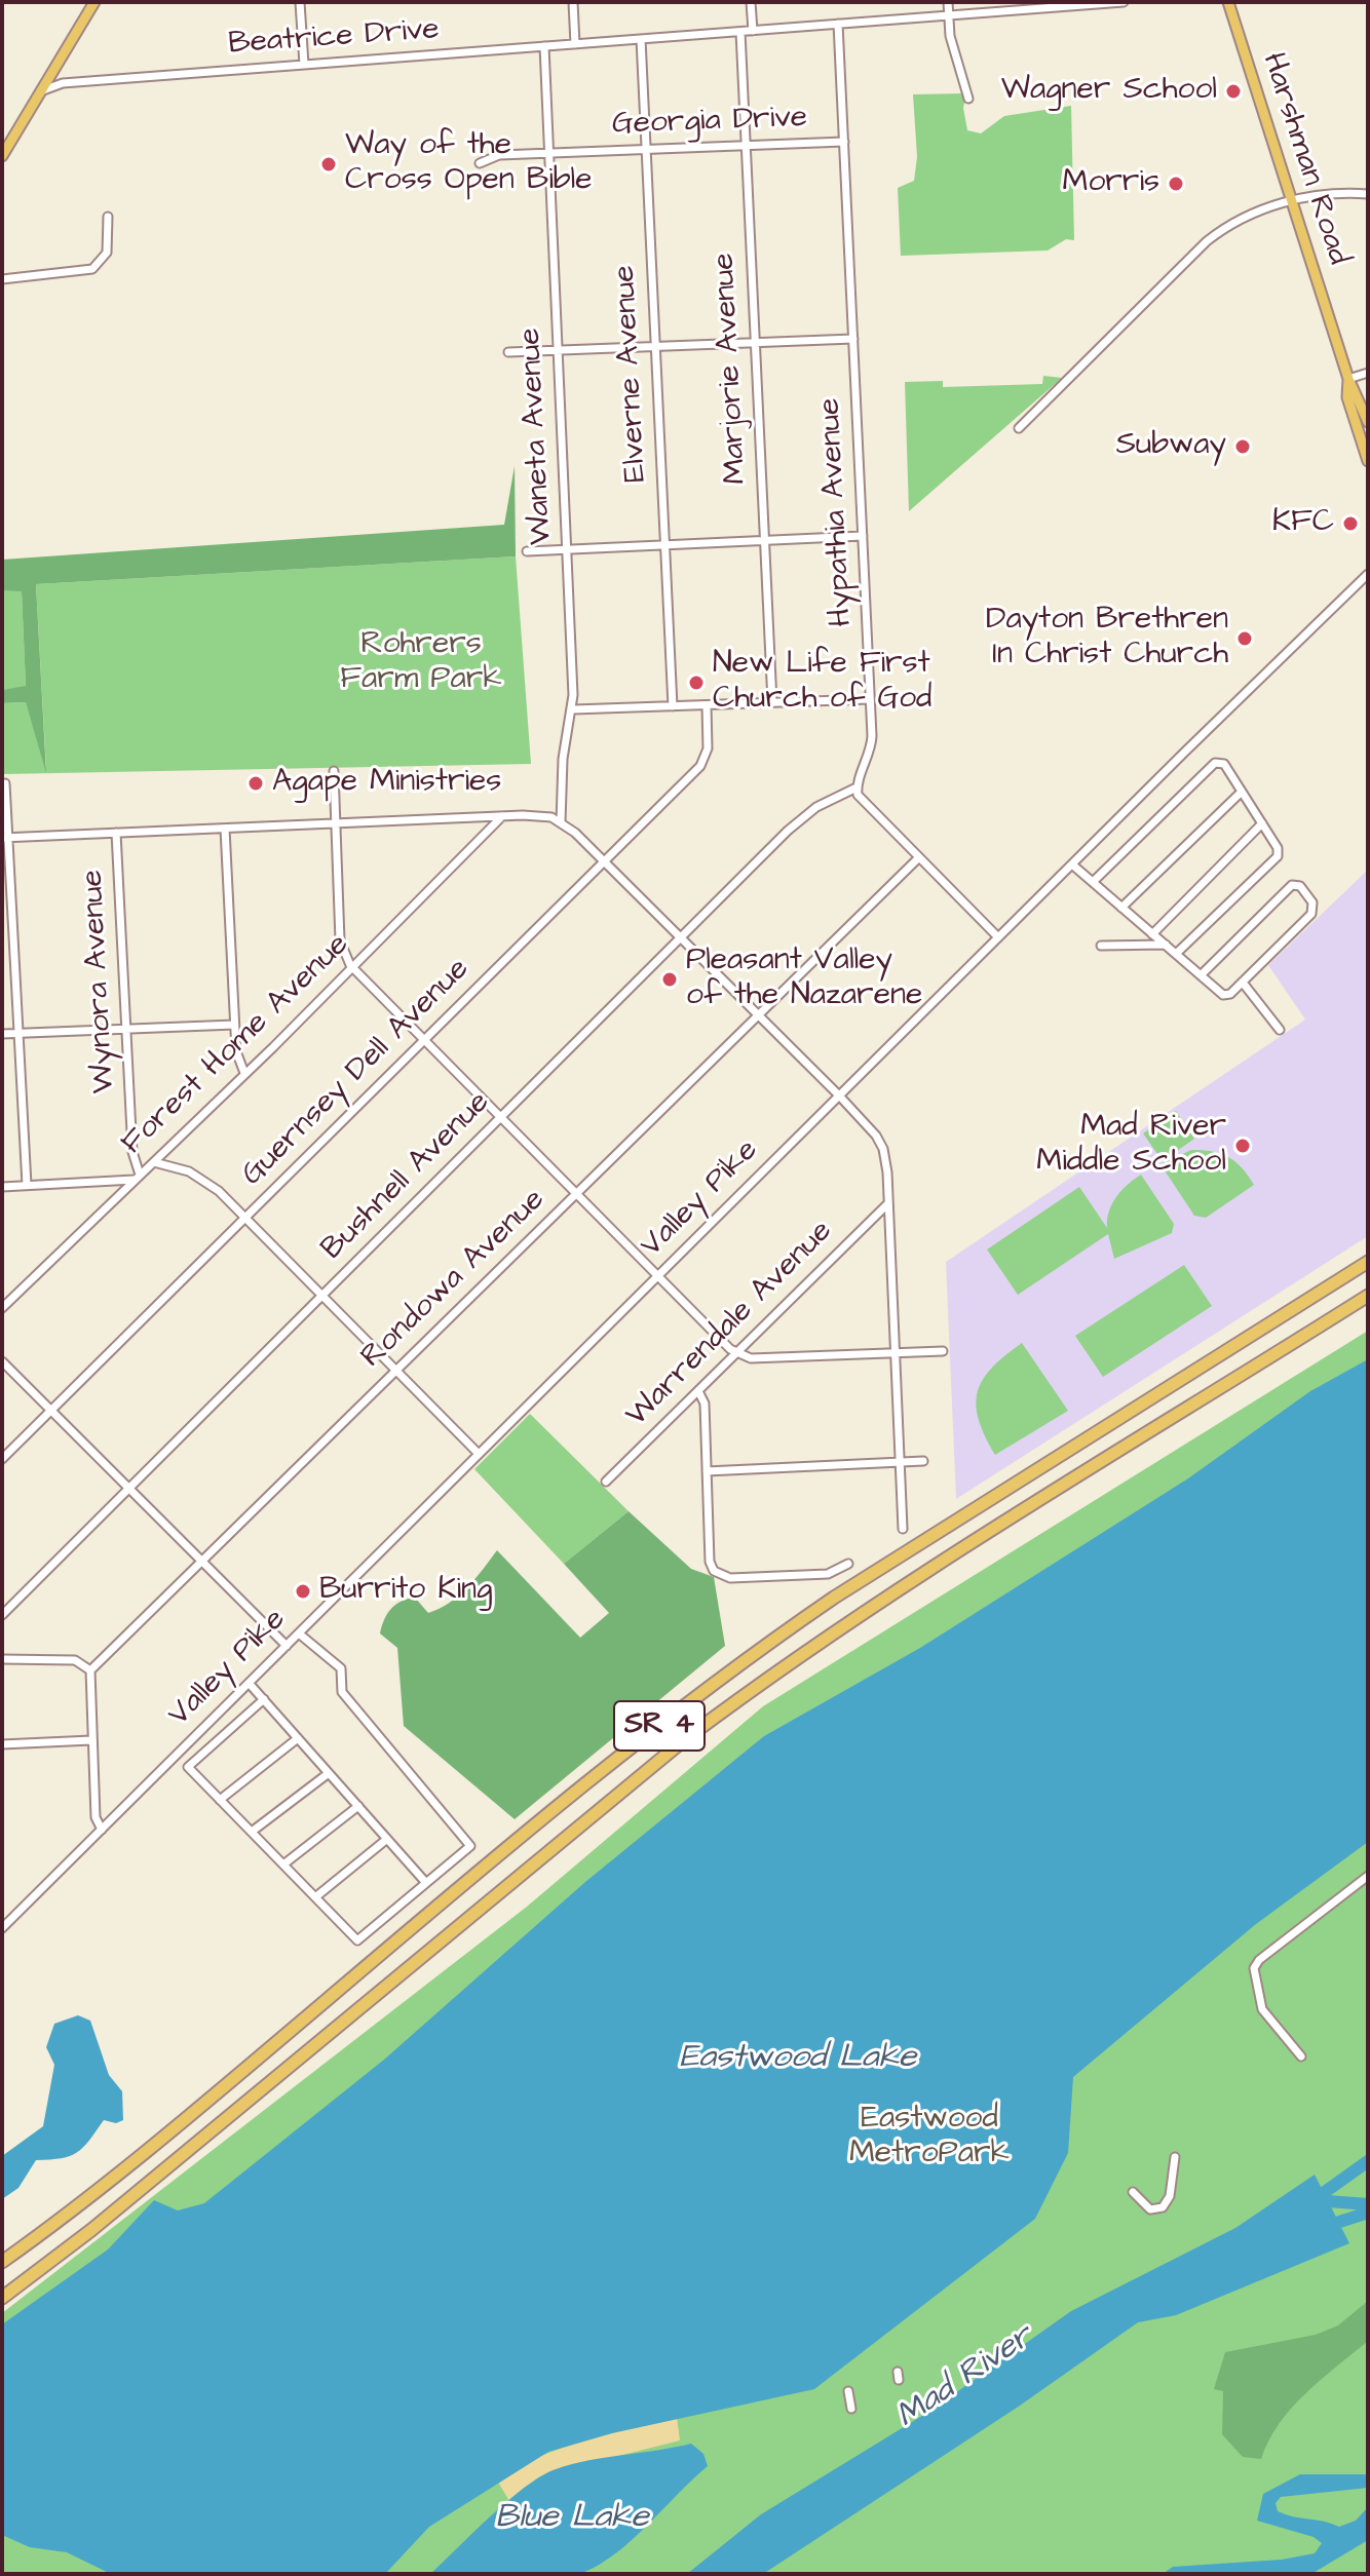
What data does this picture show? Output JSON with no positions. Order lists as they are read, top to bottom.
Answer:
{
  "streets": {
    "highway": ["SR 4"],
    "main road": ["Harshman Road"],
    "street": [
      "Beatrice Drive",
      "Georgia Drive",
      "Marjorie Avenue",
      "Elverne Avenue",
      "Waneta Avenue",
      "Hypathia Avenue",
      "Wynora Avenue",
      "Forest Home Avenue",
      "Guernsey Dell Avenue",
      "Bushnell Avenue",
      "Valley Pike",
      "Rondowa Avenue",
      "Warrendale Avenue"
    ]
  },
  "crossings": [
    ["Beatrice Drive", "Marjorie Avenue"],
    ["Beatrice Drive", "Elverne Avenue"],
    ["Beatrice Drive", "Waneta Avenue"],
    ["Beatrice Drive", "Hypathia Avenue"],
    ["Georgia Drive", "Marjorie Avenue"],
    ["Georgia Drive", "Elverne Avenue"],
    ["Georgia Drive", "Waneta Avenue"],
    ["Georgia Drive", "Hypathia Avenue"],
    ["Hypathia Avenue", "Bushnell Avenue"],
    ["Wynora Avenue", "Forest Home Avenue"]
  ],
  "water": ["Eastwood Lake", "Mad River", "Blue Lake"],
  "parks": ["Rohrers Farm Park", "Eastwood MetroPark"],
  "places": [
    "Wagner School",
    "Way of the Cross Open Bible",
    "Morris",
    "Subway",
    "KFC",
    "Dayton Brethren In Christ Church",
    "New Life First Church of God",
    "Agape Ministries",
    "Pleasant Valley of the Nazarene",
    "Mad River Middle School",
    "Burrito King"
  ]
}
